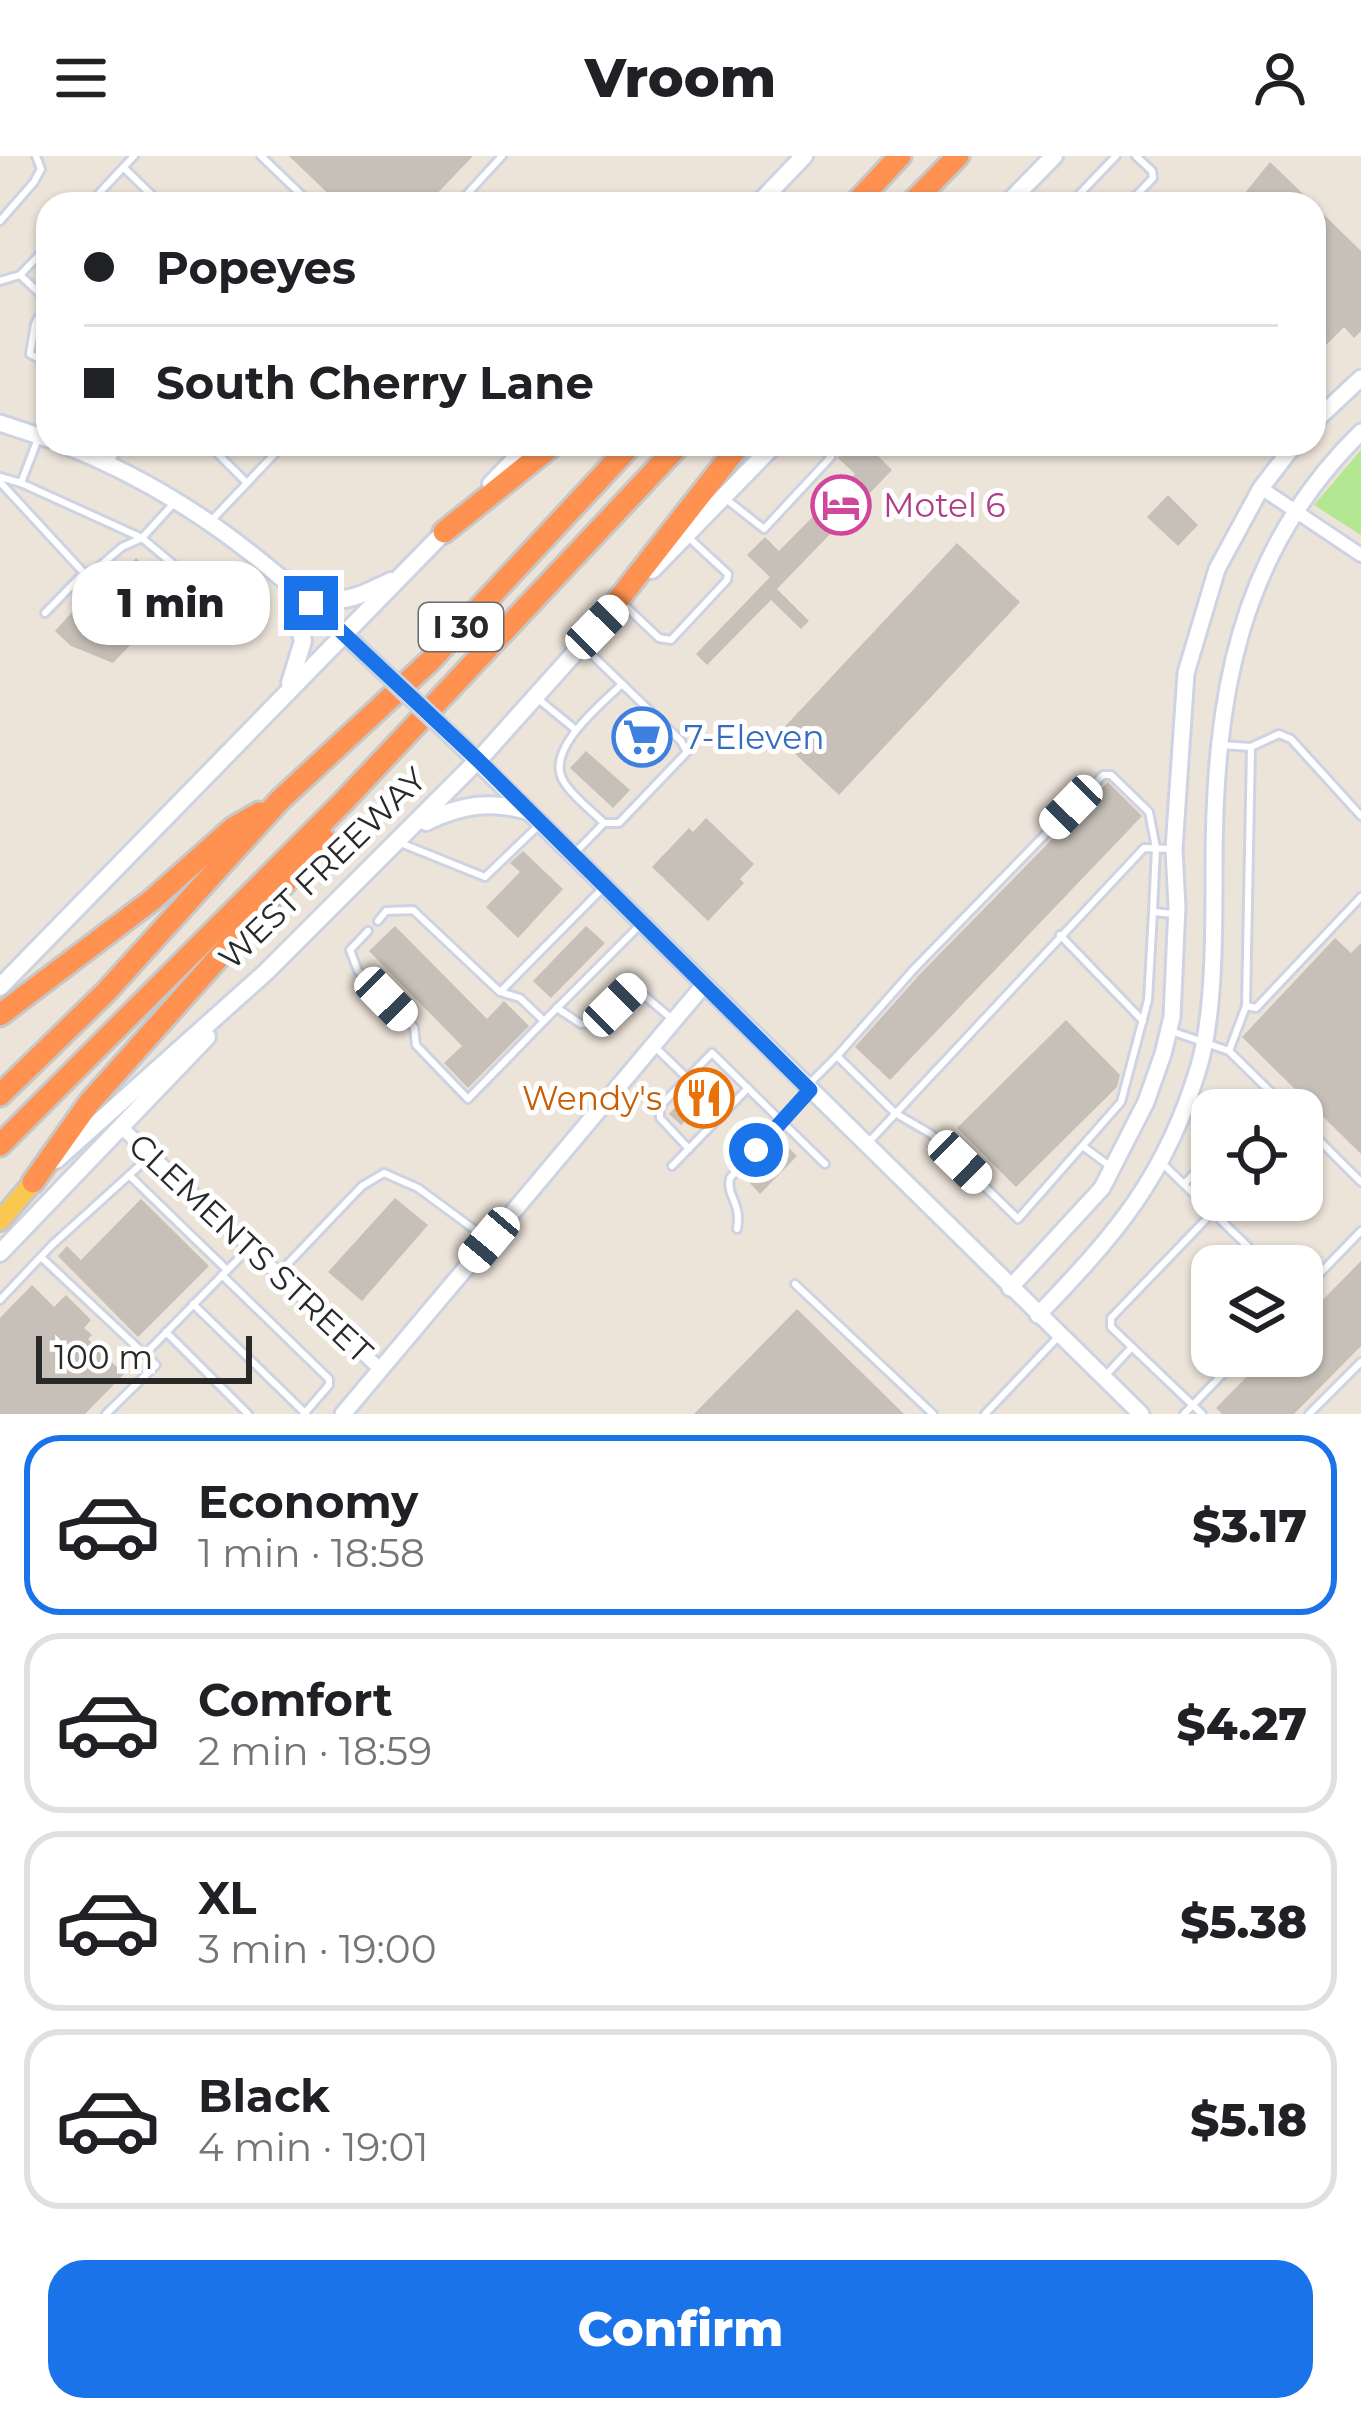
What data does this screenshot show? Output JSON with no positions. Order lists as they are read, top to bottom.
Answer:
{
  "streets": {
    "highway": ["I 30", "WEST FREEWAY"],
    "street": ["CLEMENTS STREET"]
  },
  "places": {
    "hotel": ["Motel 6"],
    "supermarket": ["7-Eleven"],
    "restaurant": ["Wendy's"]
  },
  "scale_bar": "100 m",
  "page": {
    "header": "Vroom",
    "banner": ["Popeyes", "South Cherry Lane"],
    "bubble": "1 min",
    "scale": "100 m",
    "list": [
      {
        "name": "Economy",
        "note": "1 min · 18:58",
        "value": "$3.17"
      },
      {
        "name": "Comfort",
        "note": "2 min · 18:59",
        "value": "$4.27"
      },
      {
        "name": "XL",
        "note": "3 min · 19:00",
        "value": "$5.38"
      },
      {
        "name": "Black",
        "note": "4 min · 19:01",
        "value": "$5.18"
      }
    ],
    "buttons": "Confirm"
  }
}
